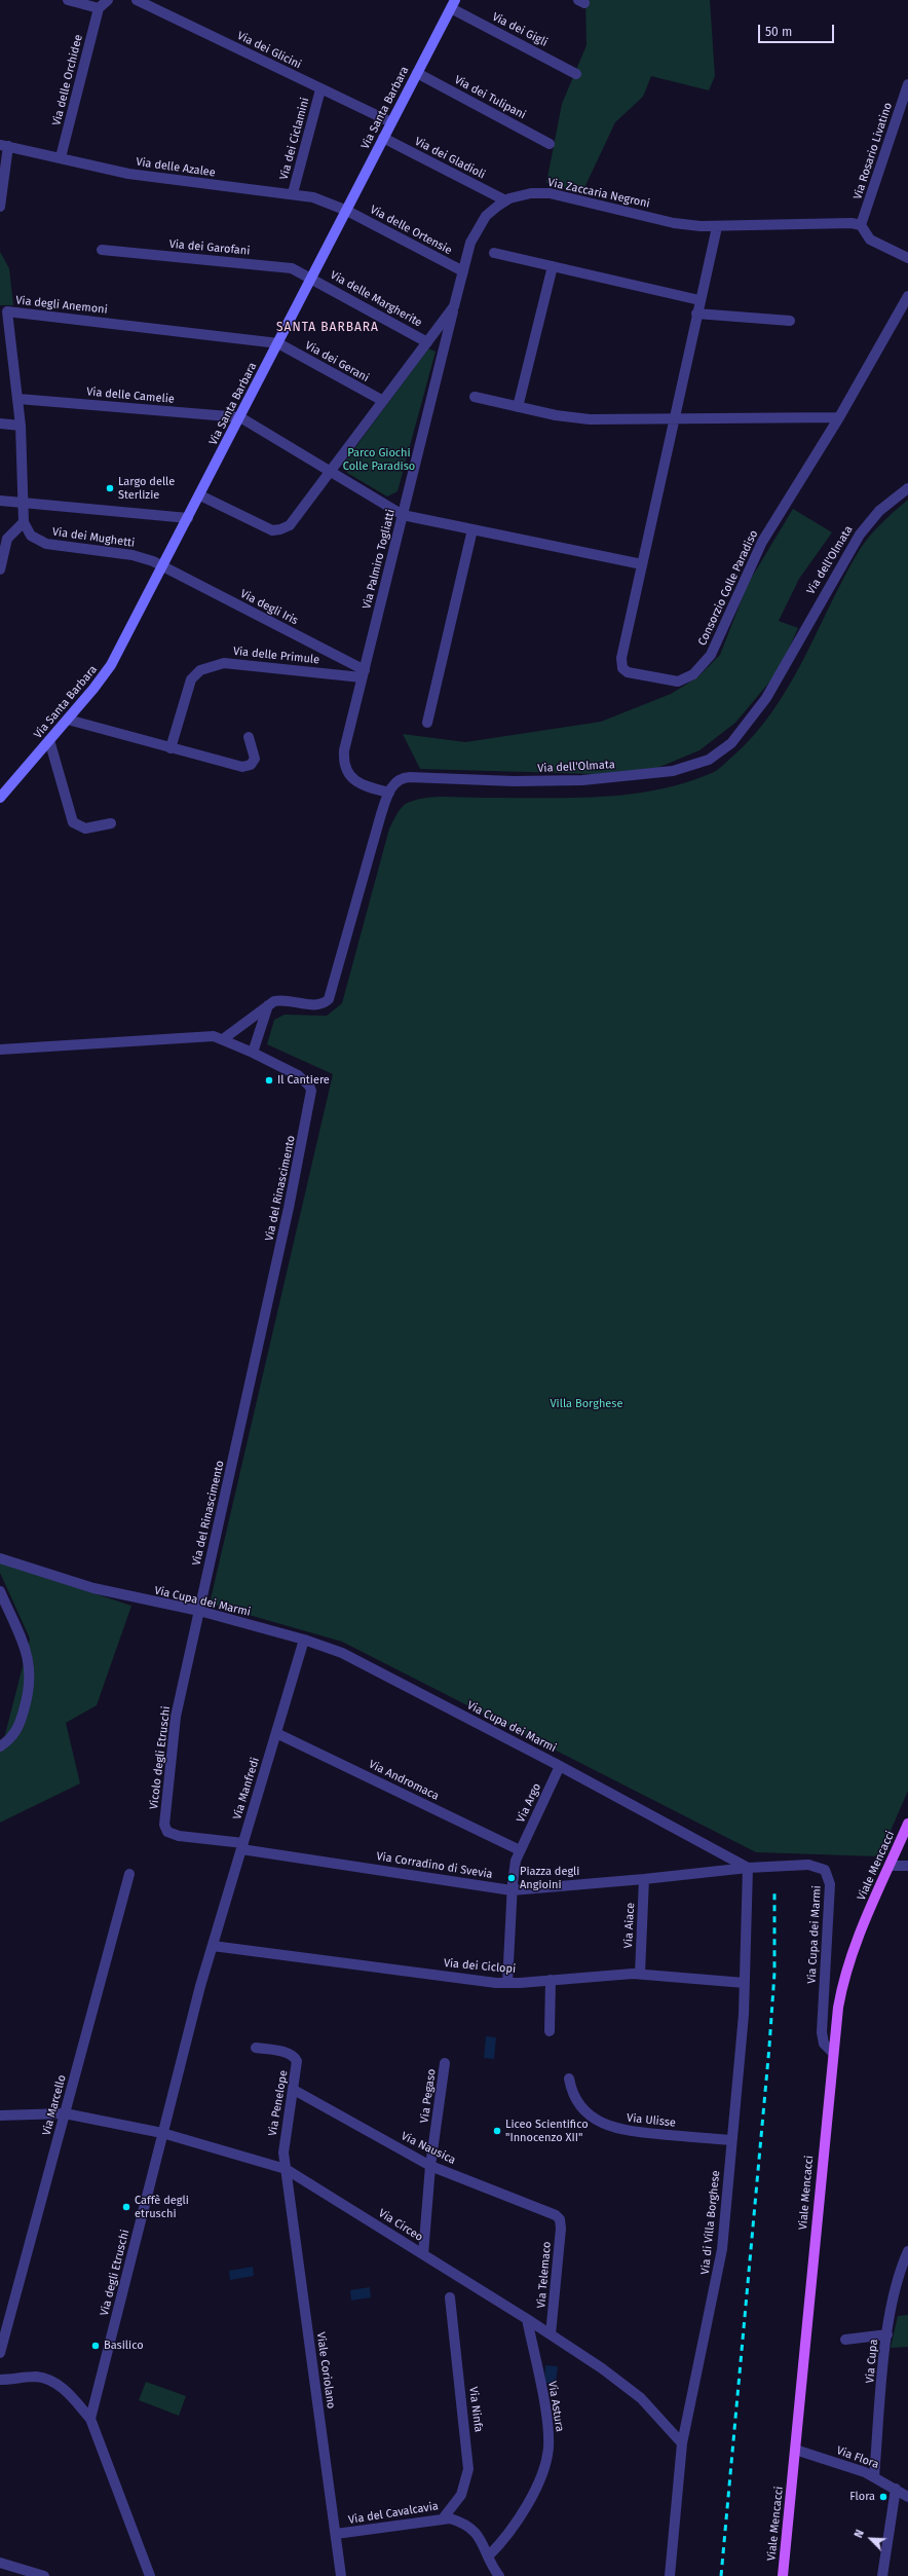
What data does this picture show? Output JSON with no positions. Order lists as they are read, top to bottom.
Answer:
{
  "streets": {
    "main road": ["Viale Mencacci"],
    "street": [
      "Via dei Gigli",
      "Via dei Glicini",
      "Via delle Orchidee",
      "Via dei Tulipani",
      "Via Santa Barbara",
      "Via dei Ciclamini",
      "Via Rosario Livatino",
      "Via dei Gladioli",
      "Via delle Azalee",
      "Via Zaccaria Negroni",
      "Via delle Ortensie",
      "Via dei Garofani",
      "Via delle Margherite",
      "Via degli Anemoni",
      "Via dei Gerani",
      "Via delle Camelie",
      "Via dei Mughetti",
      "Via Palmiro Togliatti",
      "Via dell'Olmata",
      "Consorzio Colle Paradiso",
      "Via degli Iris",
      "Via delle Primule",
      "Via del Rinascimento",
      "Via Cupa dei Marmi",
      "Vicolo degli Etruschi",
      "Via Andromaca",
      "Via Manfredi",
      "Via Argo",
      "Via Corradino di Svevia",
      "Via Aiace",
      "Via dei Ciclopi",
      "Via Pegaso",
      "Via Penelope",
      "Via Marcello",
      "Via Ulisse",
      "Via Nausica",
      "Via di Villa Borghese",
      "Via Circeo",
      "Via degli Etruschi",
      "Via Telemaco",
      "Via Cupa",
      "Viale Coriolano",
      "Via Astura",
      "Via Ninfa",
      "Via Flora",
      "Via del Cavalcavia"
    ]
  },
  "crossings": [
    ["Via dei Gigli", "Via Santa Barbara"],
    ["Via dei Glicini", "Via Santa Barbara"],
    ["Via dei Glicini", "Via dei Ciclamini"],
    ["Via delle Orchidee", "Via delle Azalee"],
    ["Via dei Tulipani", "Via Santa Barbara"],
    ["Via Santa Barbara", "Via dei Gladioli"],
    ["Via Santa Barbara", "Via delle Azalee"],
    ["Via Santa Barbara", "Via Zaccaria Negroni"],
    ["Via Santa Barbara", "Via delle Ortensie"],
    ["Via Santa Barbara", "Via dei Garofani"],
    ["Via Santa Barbara", "Via delle Margherite"],
    ["Via Santa Barbara", "Via degli Anemoni"],
    ["Via Santa Barbara", "Via dei Gerani"],
    ["Via Santa Barbara", "Via delle Camelie"],
    ["Via Santa Barbara", "Via dei Mughetti"],
    ["Via Santa Barbara", "Via degli Iris"],
    ["Via dei Ciclamini", "Via delle Azalee"],
    ["Via Rosario Livatino", "Via Zaccaria Negroni"],
    ["Via dei Gladioli", "Via Zaccaria Negroni"],
    ["Via delle Azalee", "Via delle Ortensie"],
    ["Via Zaccaria Negroni", "Via delle Ortensie"],
    ["Via Zaccaria Negroni", "Via delle Margherite"],
    ["Via Zaccaria Negroni", "Via dei Gerani"],
    ["Via Zaccaria Negroni", "Via Palmiro Togliatti"],
    ["Via Zaccaria Negroni", "Consorzio Colle Paradiso"],
    ["Via dei Garofani", "Via delle Margherite"],
    ["Via degli Anemoni", "Via dei Gerani"],
    ["Via degli Anemoni", "Via delle Camelie"],
    ["Via dei Mughetti", "Via degli Iris"],
    ["Via Palmiro Togliatti", "Via dell'Olmata"],
    ["Via Palmiro Togliatti", "Via degli Iris"],
    ["Via Palmiro Togliatti", "Via delle Primule"],
    ["Via dell'Olmata", "Via del Rinascimento"],
    ["Via degli Iris", "Via delle Primule"],
    ["Via del Rinascimento", "Via Cupa dei Marmi"],
    ["Via del Rinascimento", "Vicolo degli Etruschi"],
    ["Via Cupa dei Marmi", "Vicolo degli Etruschi"],
    ["Via Cupa dei Marmi", "Via Manfredi"],
    ["Via Cupa dei Marmi", "Via Argo"],
    ["Via Cupa dei Marmi", "Via Corradino di Svevia"],
    ["Via Cupa dei Marmi", "Viale Mencacci"],
    ["Via Cupa dei Marmi", "Via di Villa Borghese"],
    ["Vicolo degli Etruschi", "Via Manfredi"],
    ["Vicolo degli Etruschi", "Via Corradino di Svevia"],
    ["Via Andromaca", "Via Manfredi"],
    ["Via Andromaca", "Via Argo"],
    ["Via Manfredi", "Via Corradino di Svevia"],
    ["Via Manfredi", "Via dei Ciclopi"],
    ["Via Manfredi", "Via degli Etruschi"],
    ["Via Corradino di Svevia", "Via Aiace"],
    ["Via Corradino di Svevia", "Via di Villa Borghese"],
    ["Viale Mencacci", "Via Flora"],
    ["Via Aiace", "Via dei Ciclopi"],
    ["Via dei Ciclopi", "Via di Villa Borghese"],
    ["Via dei Ciclopi", "Via degli Etruschi"],
    ["Via Pegaso", "Via Nausica"],
    ["Via Pegaso", "Via Circeo"],
    ["Via Penelope", "Via Nausica"],
    ["Via Penelope", "Via Circeo"],
    ["Via Penelope", "Viale Coriolano"],
    ["Via Marcello", "Via Circeo"],
    ["Via Ulisse", "Via di Villa Borghese"],
    ["Via Nausica", "Via Telemaco"],
    ["Via di Villa Borghese", "Via Circeo"],
    ["Via Circeo", "Via degli Etruschi"],
    ["Via Circeo", "Via Telemaco"],
    ["Via Circeo", "Viale Coriolano"],
    ["Via Circeo", "Via Astura"],
    ["Via Cupa", "Via Flora"],
    ["Viale Coriolano", "Via del Cavalcavia"],
    ["Via Astura", "Via del Cavalcavia"],
    ["Via Ninfa", "Via del Cavalcavia"]
  ],
  "districts": ["SANTA BARBARA"],
  "parks": ["Parco Giochi Colle Paradiso", "Villa Borghese"],
  "places": [
    "Largo delle Sterlizie",
    "Il Cantiere",
    "Piazza degli Angioini",
    "Liceo Scientifico \"Innocenzo XII\"",
    "Caffè degli etruschi",
    "Basilico",
    "Flora"
  ],
  "scale_bar": "50 m",
  "north": "top left"
}
